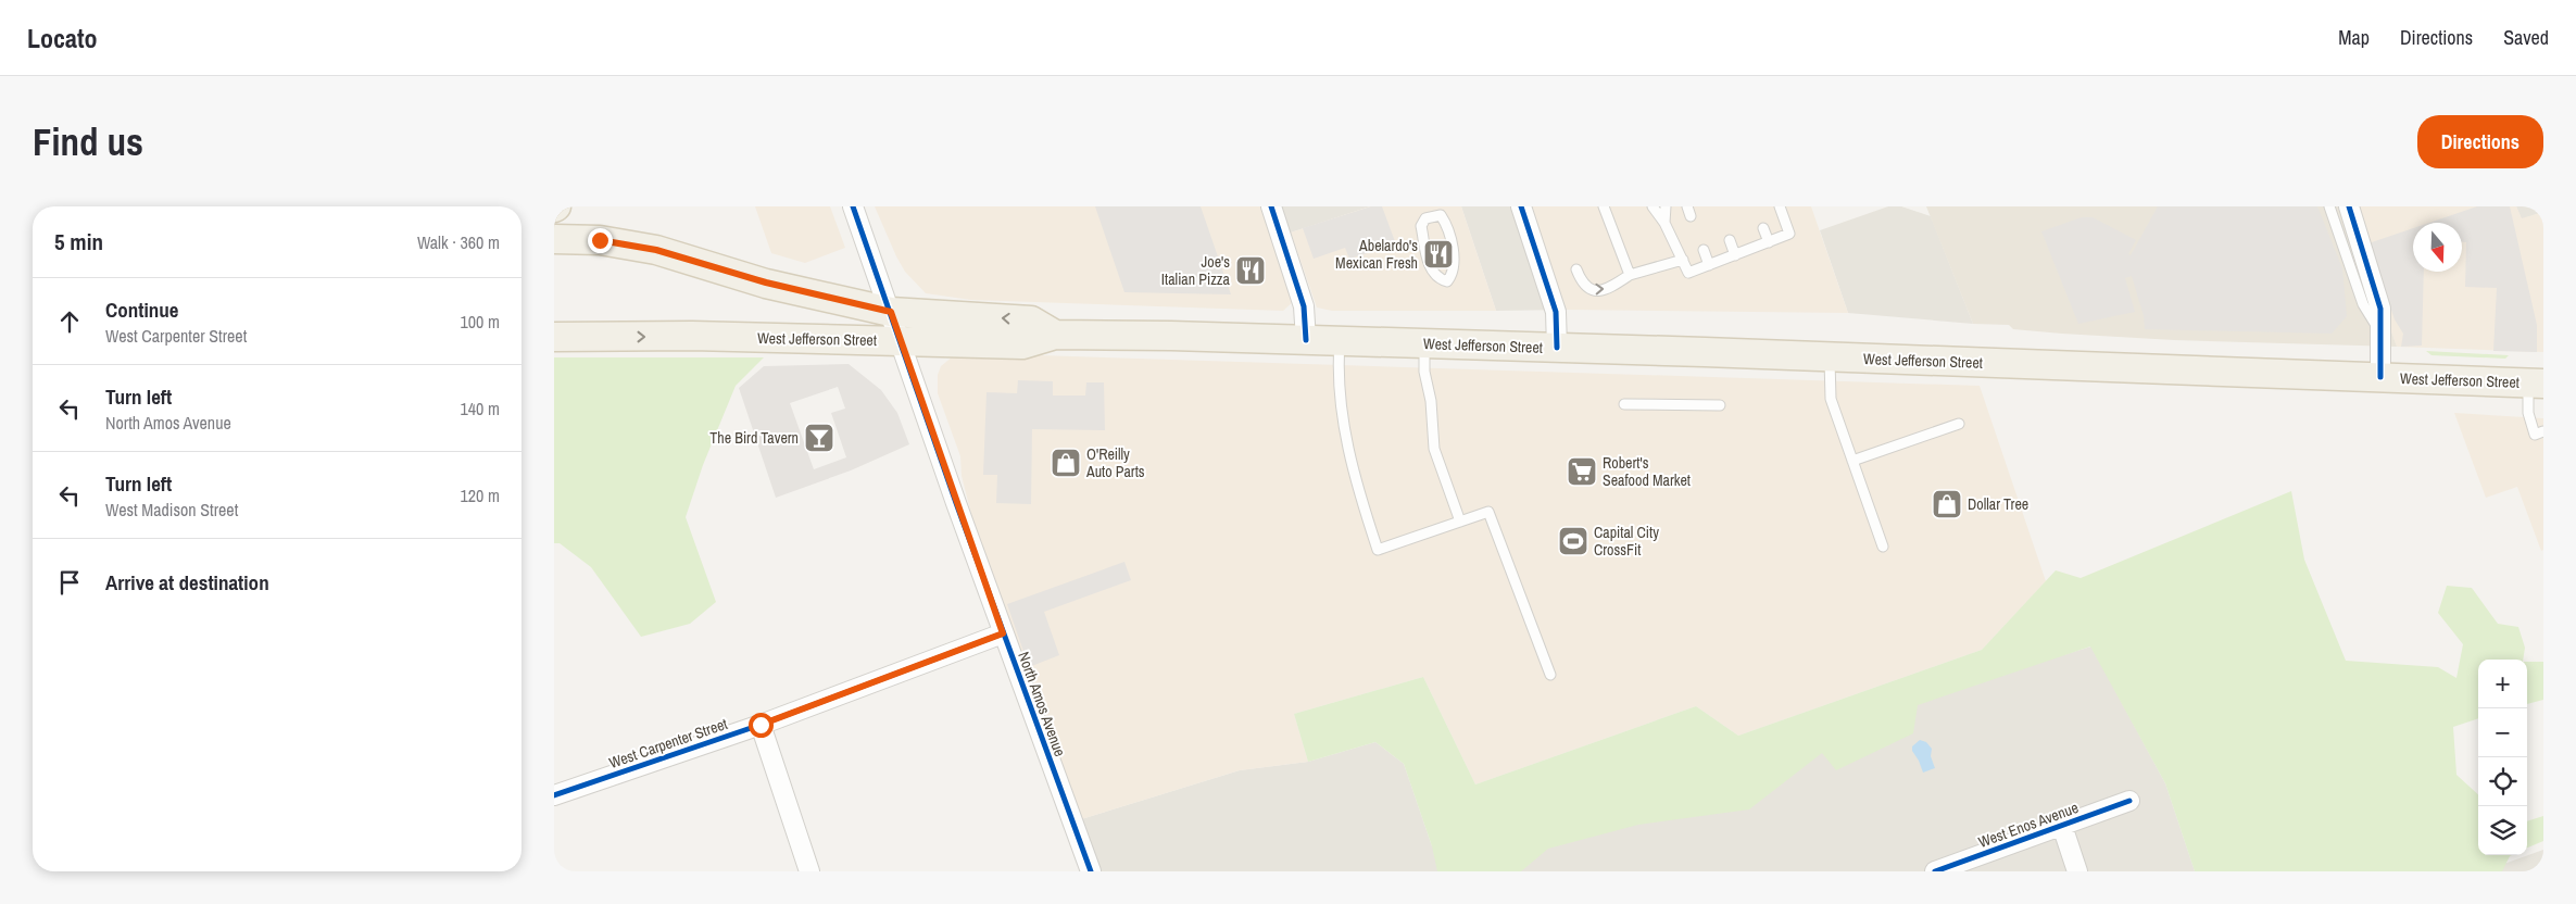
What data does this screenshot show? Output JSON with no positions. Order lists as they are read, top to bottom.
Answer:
{
  "streets": {
    "main road": ["West Jefferson Street"],
    "street": ["North Amos Avenue", "West Carpenter Street", "West Enos Avenue"]
  },
  "crossings": [
    ["West Jefferson Street", "North Amos Avenue"],
    ["North Amos Avenue", "West Carpenter Street"]
  ],
  "places": {
    "restaurant": ["Abelardo's Mexican Fresh", "Joe's Italian Pizza"],
    "bar": ["The Bird Tavern"],
    "shop": ["O'Reilly Auto Parts", "Dollar Tree"],
    "supermarket": ["Robert's Seafood Market"],
    "sports": ["Capital City CrossFit"]
  },
  "north": "bottom",
  "page": {
    "header": "Locato",
    "nav": ["Map", "Directions", "Saved"],
    "buttons": "Directions",
    "title": "Find us",
    "heading": ["5 min", "Walk · 360 m"],
    "list": [
      ["Continue", "West Carpenter Street", "100 m"],
      ["Turn left", "North Amos Avenue", "140 m"],
      ["Turn left", "West Madison Street", "120 m"],
      "Arrive at destination"
    ],
    "map_buttons": ["+", "−"]
  }
}
